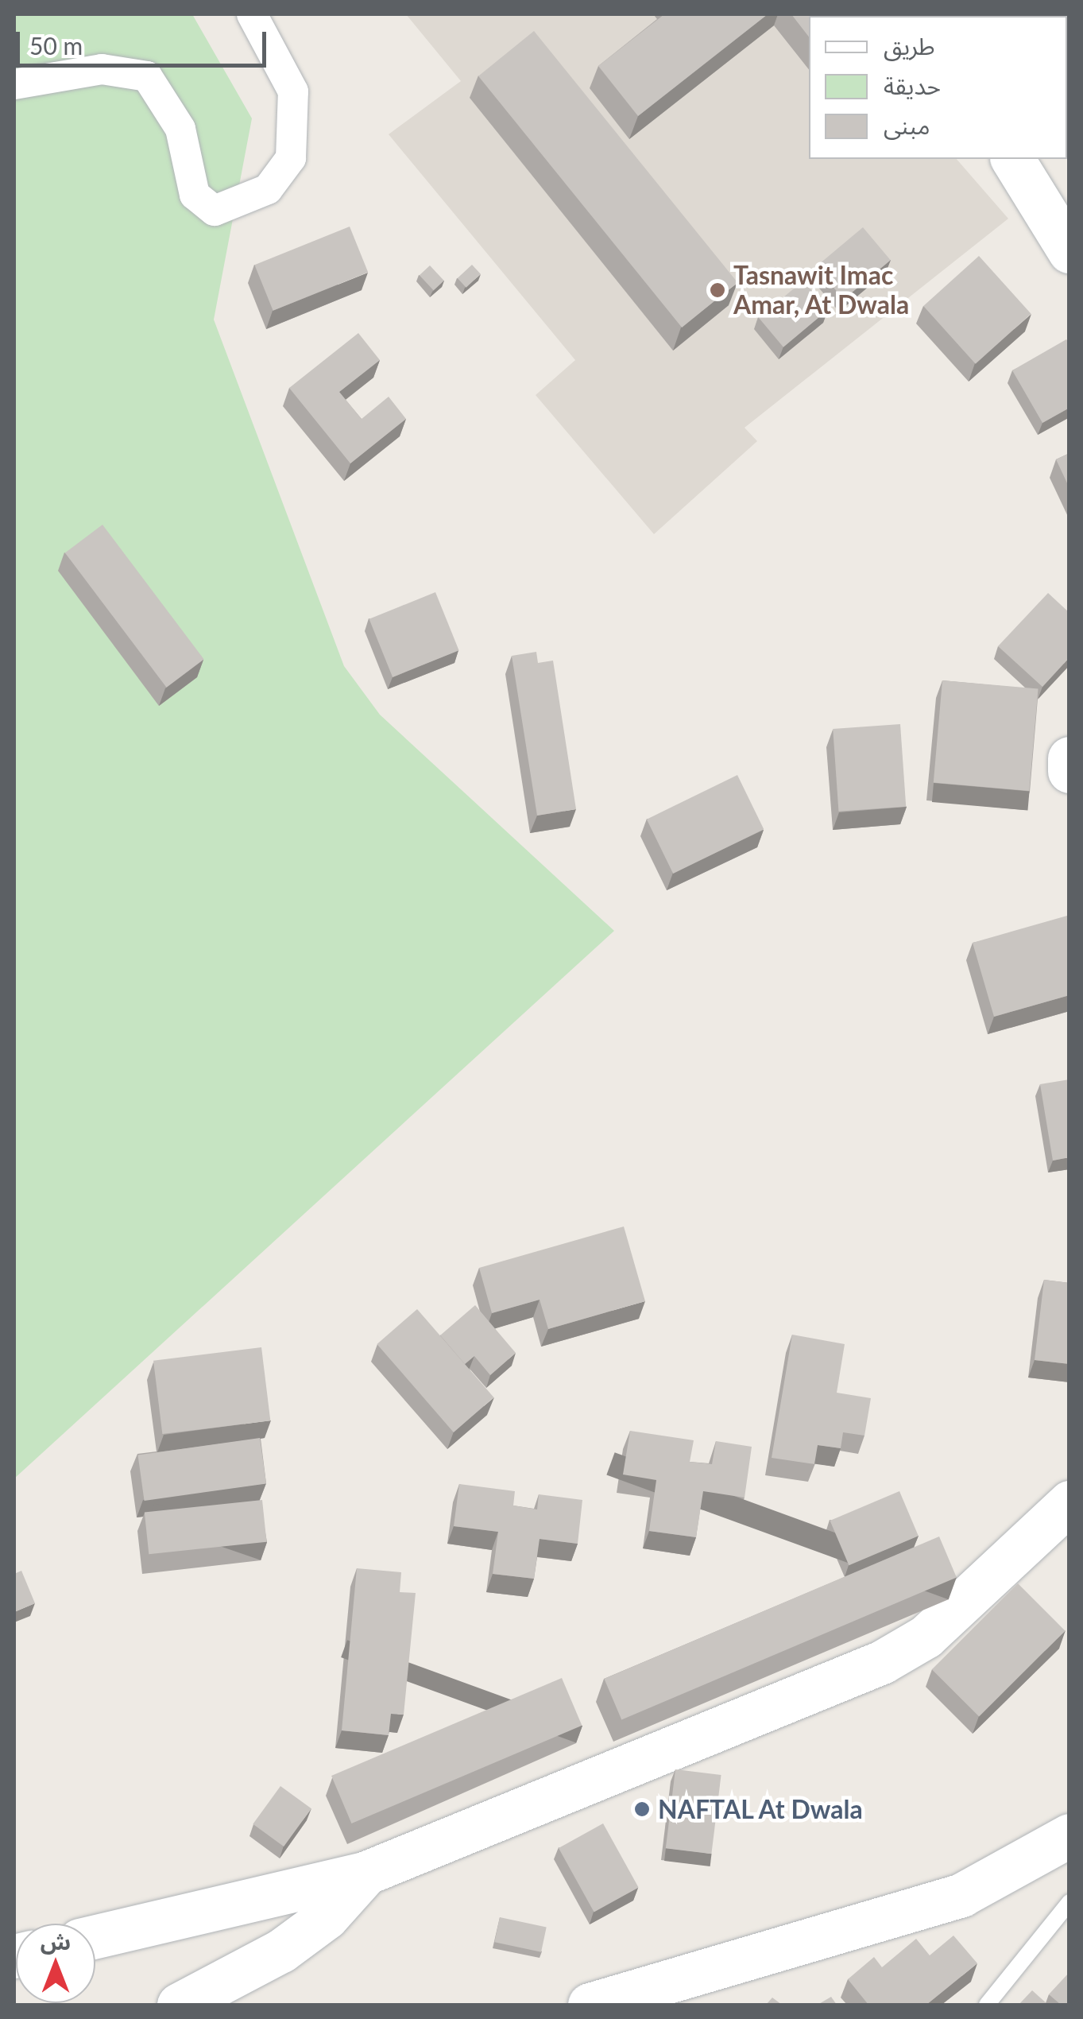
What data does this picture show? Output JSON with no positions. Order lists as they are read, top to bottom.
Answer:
{
  "places": ["Tasnawit Imac Amar, At Dwala", "NAFTAL At Dwala"],
  "legend": ["طريق", "حديقة", "مبنى"],
  "scale_bar": "50 m",
  "north": "top"
}
